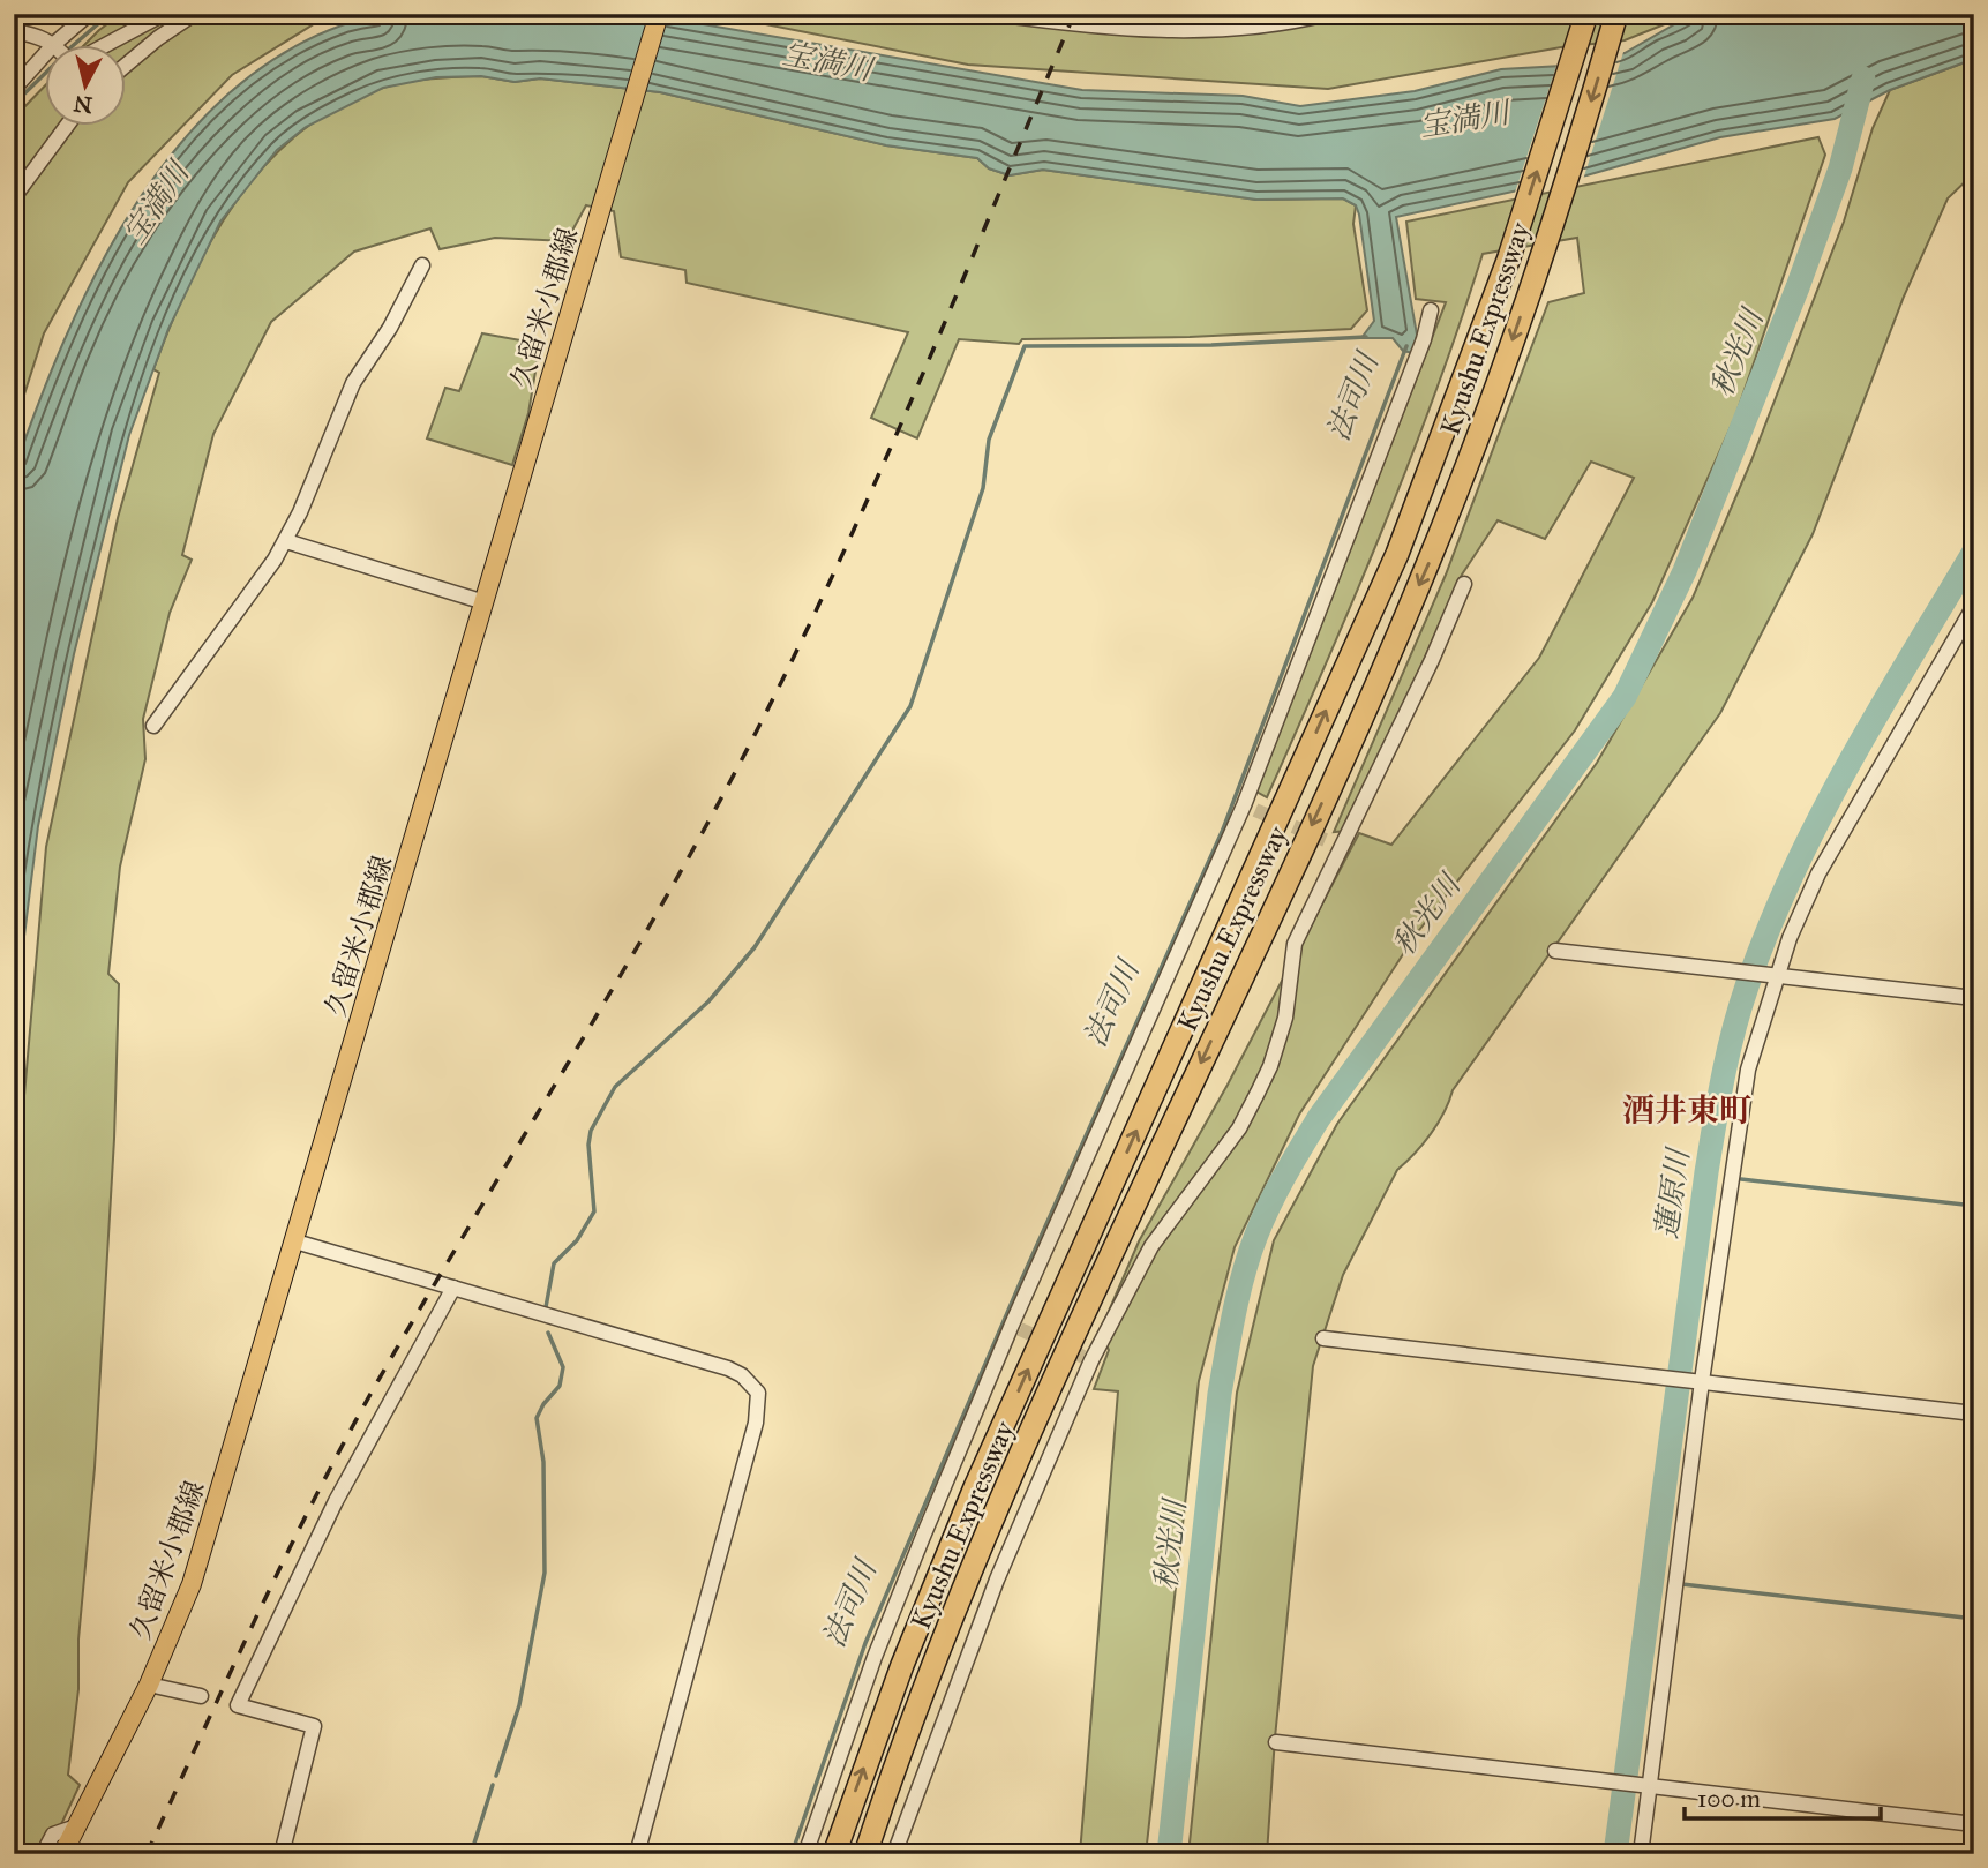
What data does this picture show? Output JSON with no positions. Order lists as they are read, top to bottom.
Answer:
{
  "streets": {
    "highway": ["Kyushu Expressway"],
    "main road": ["久留米小郡線"]
  },
  "districts": ["酒井東町"],
  "water": [
    "宝満川",
    "秋光川",
    "法司川",
    "蓮原川"
  ],
  "scale_bar": "100 m",
  "north": "bottom"
}
